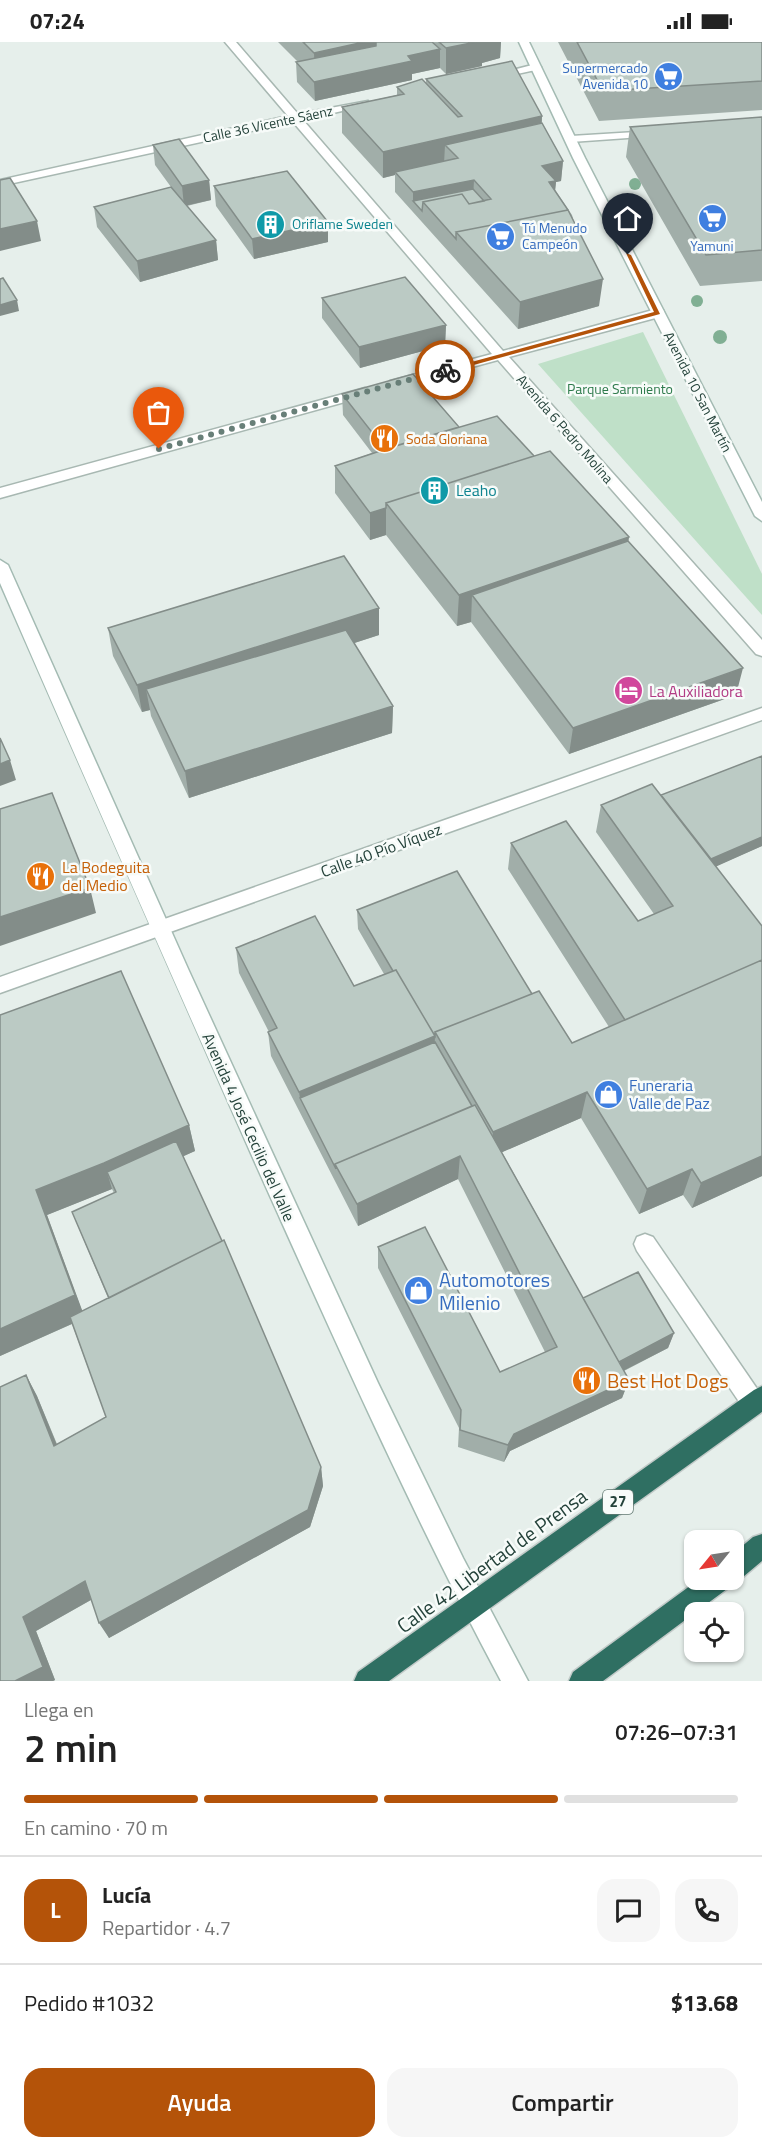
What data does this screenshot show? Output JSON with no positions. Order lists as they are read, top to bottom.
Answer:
{
  "streets": {
    "highway": ["27", "Calle 42 Libertad de Prensa"],
    "street": [
      "Calle 36 Vicente Sáenz",
      "Avenida 10 San Martín",
      "Avenida 6 Pedro Molina",
      "Calle 40 Pío Víquez",
      "Avenida 4 José Cecilio del Valle"
    ]
  },
  "crossings": [
    ["Calle 36 Vicente Sáenz", "Avenida 6 Pedro Molina"],
    ["Calle 40 Pío Víquez", "Avenida 4 José Cecilio del Valle"],
    ["Avenida 4 José Cecilio del Valle", "Calle 42 Libertad de Prensa"]
  ],
  "parks": ["Parque Sarmiento"],
  "places": {
    "supermarket": ["Supermercado Avenida 10", "Yamuni", "Tú Menudo Campeón"],
    "building": ["Oriflame Sweden", "Leaho"],
    "restaurant": ["Soda Gloriana", "La Bodeguita del Medio", "Best Hot Dogs"],
    "hotel": ["La Auxiliadora"],
    "shop": ["Funeraria Valle de Paz", "Automotores Milenio"]
  },
  "north": "bottom left",
  "page": {
    "status": "07:24",
    "heading": ["2 min", "Llega en", "07:26–07:31"],
    "panel": [
      "Lucía",
      "Repartidor · 4.7",
      "Pedido #1032",
      "$13.68"
    ],
    "bar": "En camino · 70 m",
    "round": "L",
    "buttons": ["Ayuda", "Compartir"]
  }
}
